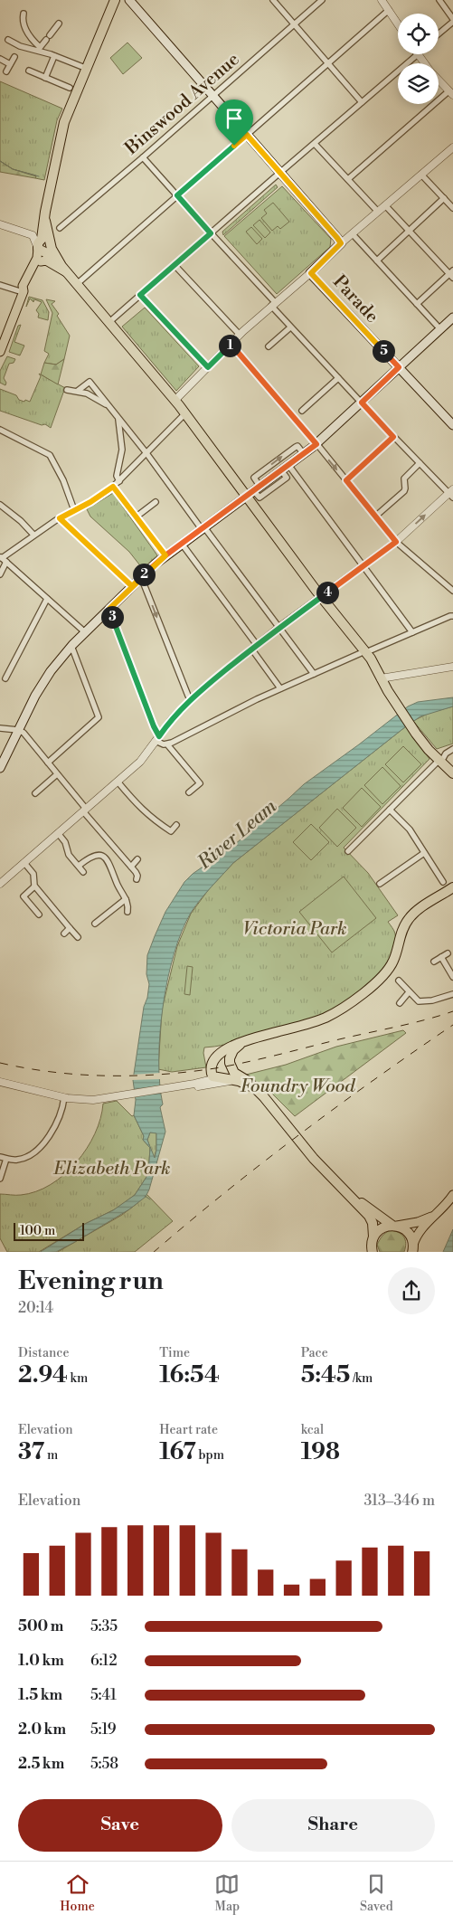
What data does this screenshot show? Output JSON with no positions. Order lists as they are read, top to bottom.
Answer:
{
  "streets": {
    "main road": ["Parade"],
    "street": ["Binswood Avenue"]
  },
  "water": ["River Leam"],
  "parks": ["Victoria Park", "Foundry Wood", "Elizabeth Park"],
  "scale_bar": "100 m",
  "page": {
    "pins": [
      "1",
      "5",
      "2",
      "4",
      "3"
    ],
    "scale": "100 m",
    "heading": ["Evening run", "20:14"],
    "stats": [
      ["Distance", "2.94 km"],
      ["Time", "16:54"],
      ["Pace", "5:45 /km"],
      ["Elevation", "37 m"],
      ["Heart rate", "167 bpm"],
      ["kcal", "198"]
    ],
    "chart": ["Elevation", "313–346 m"],
    "list": [
      {
        "name": "500 m",
        "note": "5:35"
      },
      {
        "name": "1.0 km",
        "note": "6:12"
      },
      {
        "name": "1.5 km",
        "note": "5:41"
      },
      {
        "name": "2.0 km",
        "note": "5:19"
      },
      {
        "name": "2.5 km",
        "note": "5:58"
      }
    ],
    "buttons": ["Save", "Share"],
    "tabs": ["Home", "Map", "Saved"]
  }
}
